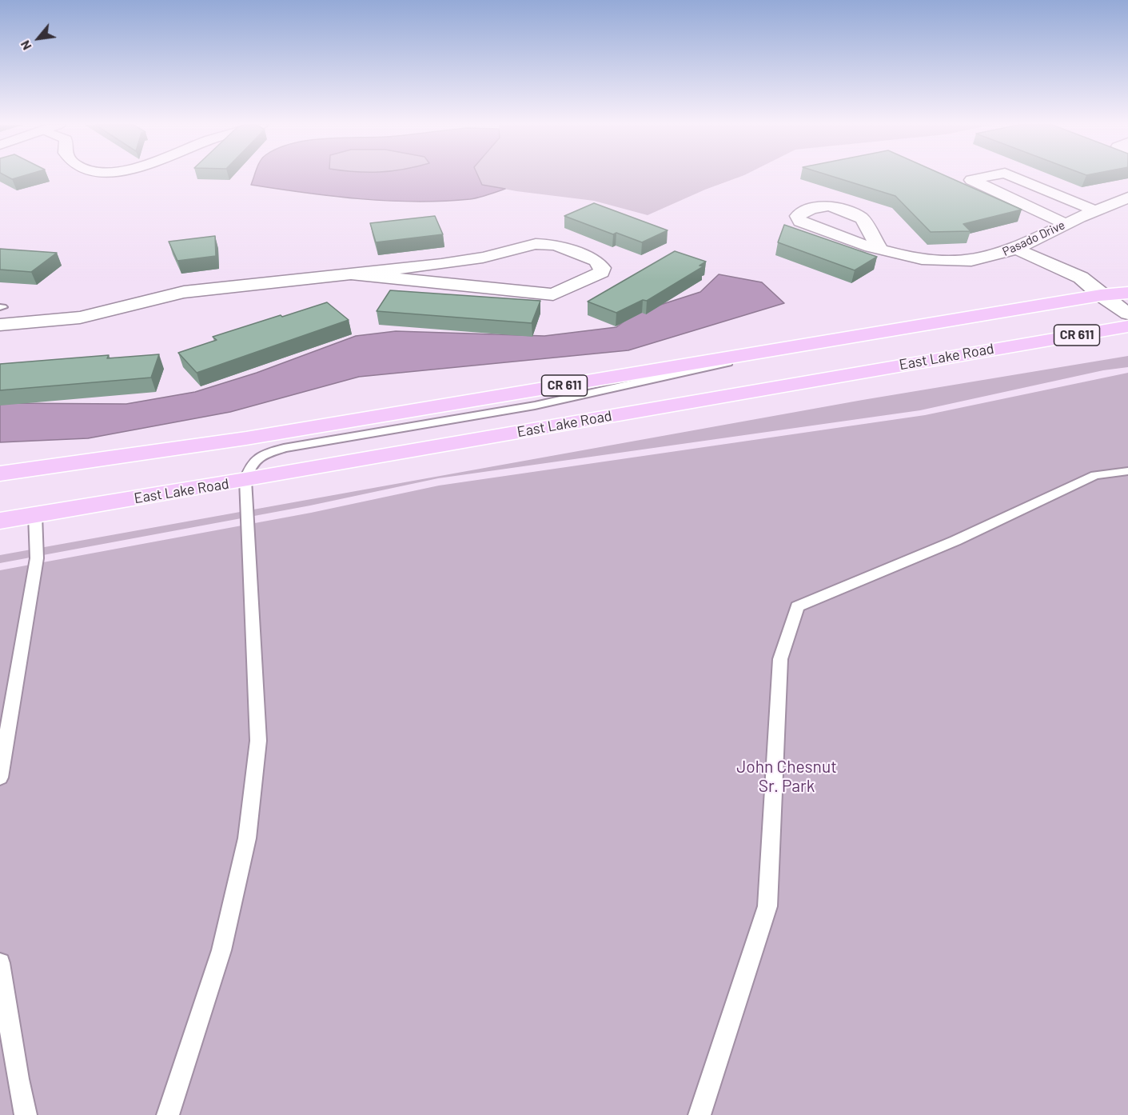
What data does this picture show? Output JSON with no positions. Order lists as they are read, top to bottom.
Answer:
{
  "streets": {
    "main road": ["CR 611", "East Lake Road"],
    "street": ["Pasado Drive"]
  },
  "parks": ["John Chesnut Sr. Park"],
  "north": "bottom left"
}
